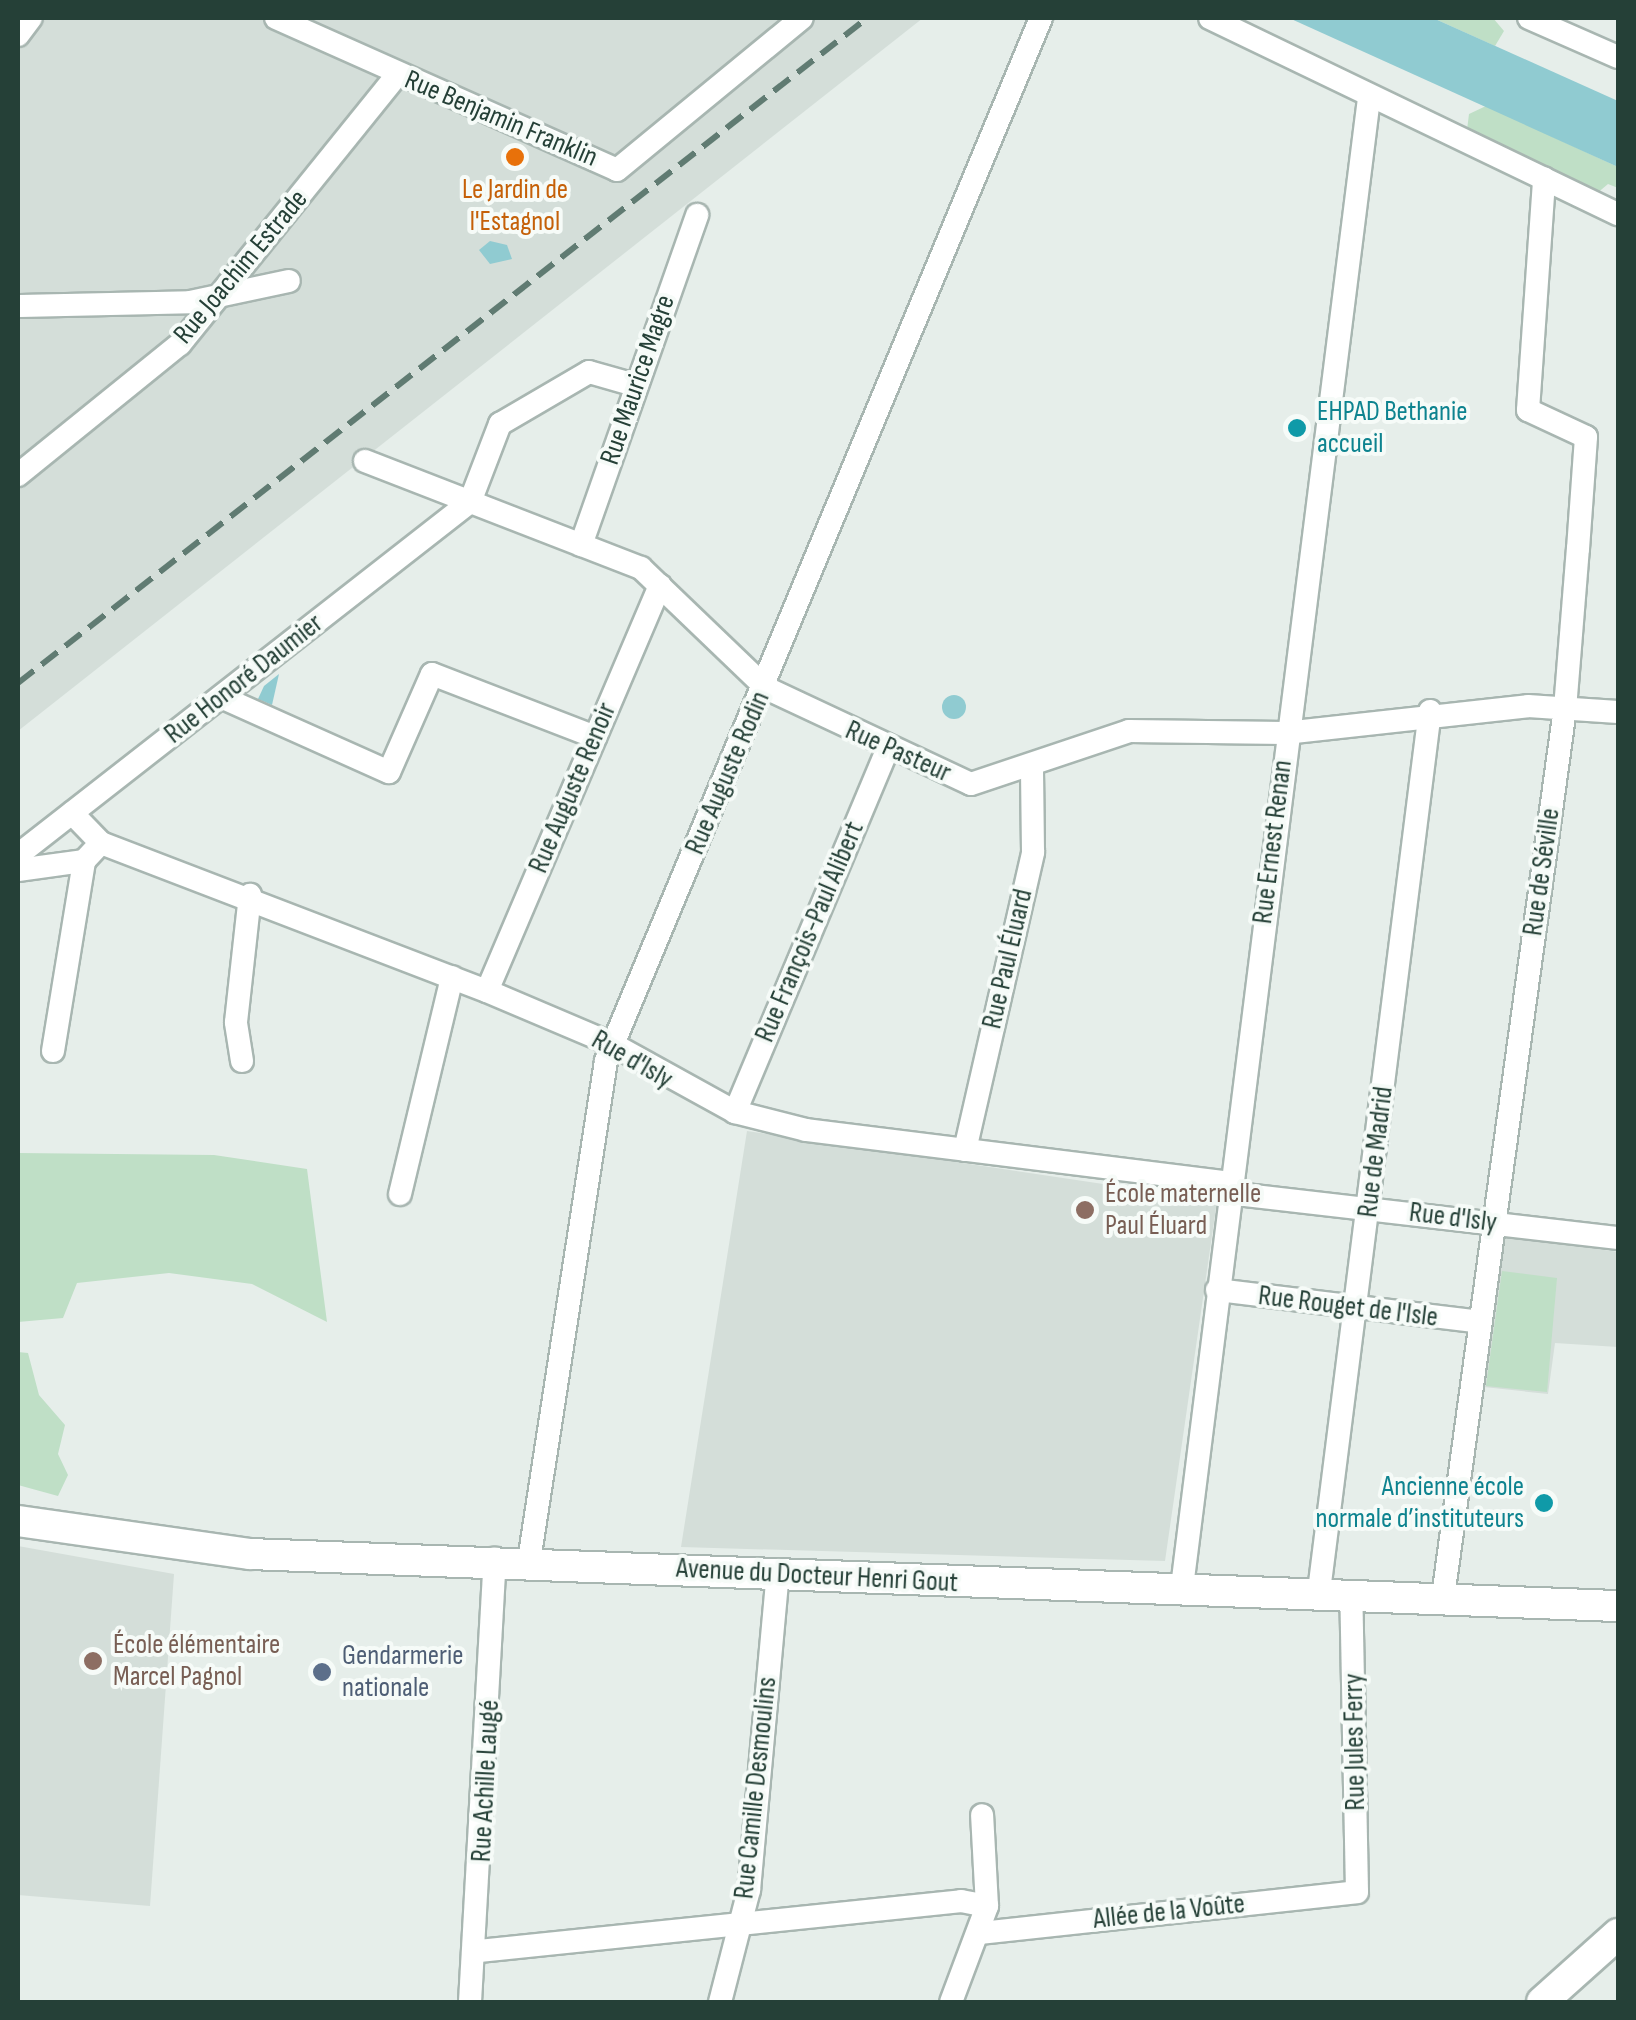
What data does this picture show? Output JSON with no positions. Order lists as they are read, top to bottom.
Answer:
{
  "streets": {
    "main road": ["Avenue du Docteur Henri Gout"],
    "street": [
      "Rue Benjamin Franklin",
      "Rue Joachim Estrade",
      "Rue Maurice Magre",
      "Rue Honoré Daumier",
      "Rue Pasteur",
      "Rue Auguste Rodin",
      "Rue Auguste Renoir",
      "Rue Ernest Renan",
      "Rue de Séville",
      "Rue François-Paul Alibert",
      "Rue Paul Éluard",
      "Rue d'Isly",
      "Rue de Madrid",
      "Rue Rouget de l'Isle",
      "Rue Jules Ferry",
      "Rue Achille Laugé",
      "Rue Camille Desmoulins",
      "Allée de la Voûte"
    ]
  },
  "crossings": [
    ["Rue Benjamin Franklin", "Rue Joachim Estrade"],
    ["Rue Maurice Magre", "Rue Pasteur"],
    ["Rue Honoré Daumier", "Rue Pasteur"],
    ["Rue Honoré Daumier", "Rue d'Isly"],
    ["Rue Pasteur", "Rue Auguste Rodin"],
    ["Rue Pasteur", "Rue Auguste Renoir"],
    ["Rue Pasteur", "Rue Ernest Renan"],
    ["Rue Pasteur", "Rue de Séville"],
    ["Rue Pasteur", "Rue François-Paul Alibert"],
    ["Rue Pasteur", "Rue Paul Éluard"],
    ["Rue Pasteur", "Rue de Madrid"],
    ["Rue Auguste Rodin", "Rue d'Isly"],
    ["Rue Auguste Rodin", "Avenue du Docteur Henri Gout"],
    ["Rue Auguste Renoir", "Rue d'Isly"],
    ["Rue Ernest Renan", "Rue d'Isly"],
    ["Rue Ernest Renan", "Rue Rouget de l'Isle"],
    ["Rue Ernest Renan", "Avenue du Docteur Henri Gout"],
    ["Rue de Séville", "Rue d'Isly"],
    ["Rue de Séville", "Rue Rouget de l'Isle"],
    ["Rue de Séville", "Avenue du Docteur Henri Gout"],
    ["Rue François-Paul Alibert", "Rue d'Isly"],
    ["Rue Paul Éluard", "Rue d'Isly"],
    ["Rue d'Isly", "Rue de Madrid"],
    ["Rue de Madrid", "Rue Rouget de l'Isle"],
    ["Rue de Madrid", "Avenue du Docteur Henri Gout"],
    ["Avenue du Docteur Henri Gout", "Rue Jules Ferry"],
    ["Avenue du Docteur Henri Gout", "Rue Achille Laugé"],
    ["Avenue du Docteur Henri Gout", "Rue Camille Desmoulins"],
    ["Rue Jules Ferry", "Allée de la Voûte"]
  ],
  "places": [
    "Le Jardin de l'Estagnol",
    "EHPAD Bethanie accueil",
    "École maternelle Paul Éluard",
    "Ancienne école normale d’instituteurs",
    "École élémentaire Marcel Pagnol",
    "Gendarmerie nationale"
  ]
}
